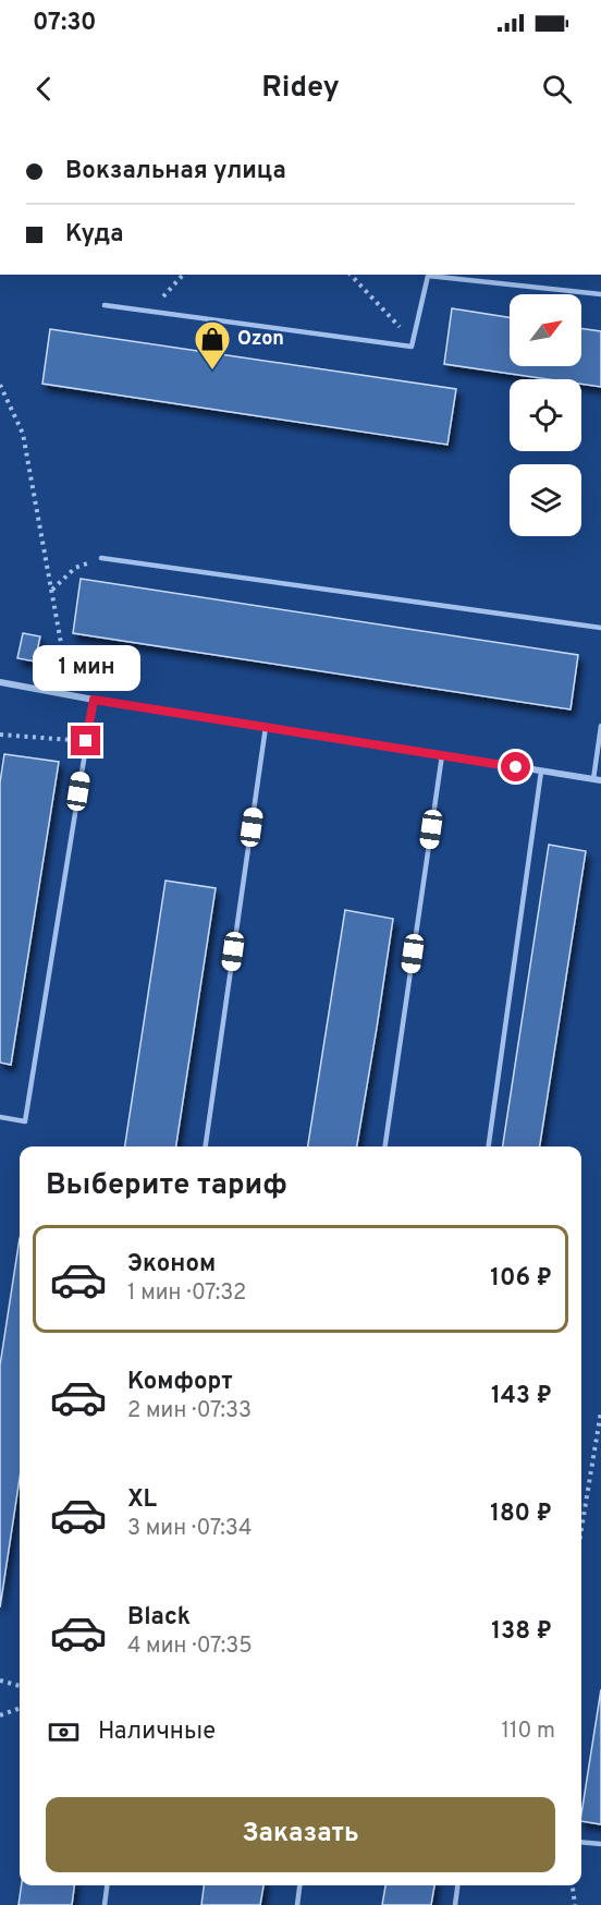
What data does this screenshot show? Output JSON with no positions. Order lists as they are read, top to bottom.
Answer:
{
  "places": {
    "shop": ["Ozon"]
  },
  "north": "top right",
  "page": {
    "status": "07:30",
    "header": "Ridey",
    "banner": ["Вокзальная улица", "Куда"],
    "bubble": "1 мин",
    "heading": "Выберите тариф",
    "list": [
      {
        "name": "Эконом",
        "note": "1 мин · 07:32",
        "value": "106 ₽"
      },
      {
        "name": "Комфорт",
        "note": "2 мин · 07:33",
        "value": "143 ₽"
      },
      {
        "name": "XL",
        "note": "3 мин · 07:34",
        "value": "180 ₽"
      },
      {
        "name": "Black",
        "note": "4 мин · 07:35",
        "value": "138 ₽"
      }
    ],
    "pay": ["Наличные", "110 m"],
    "buttons": "Заказать"
  }
}
